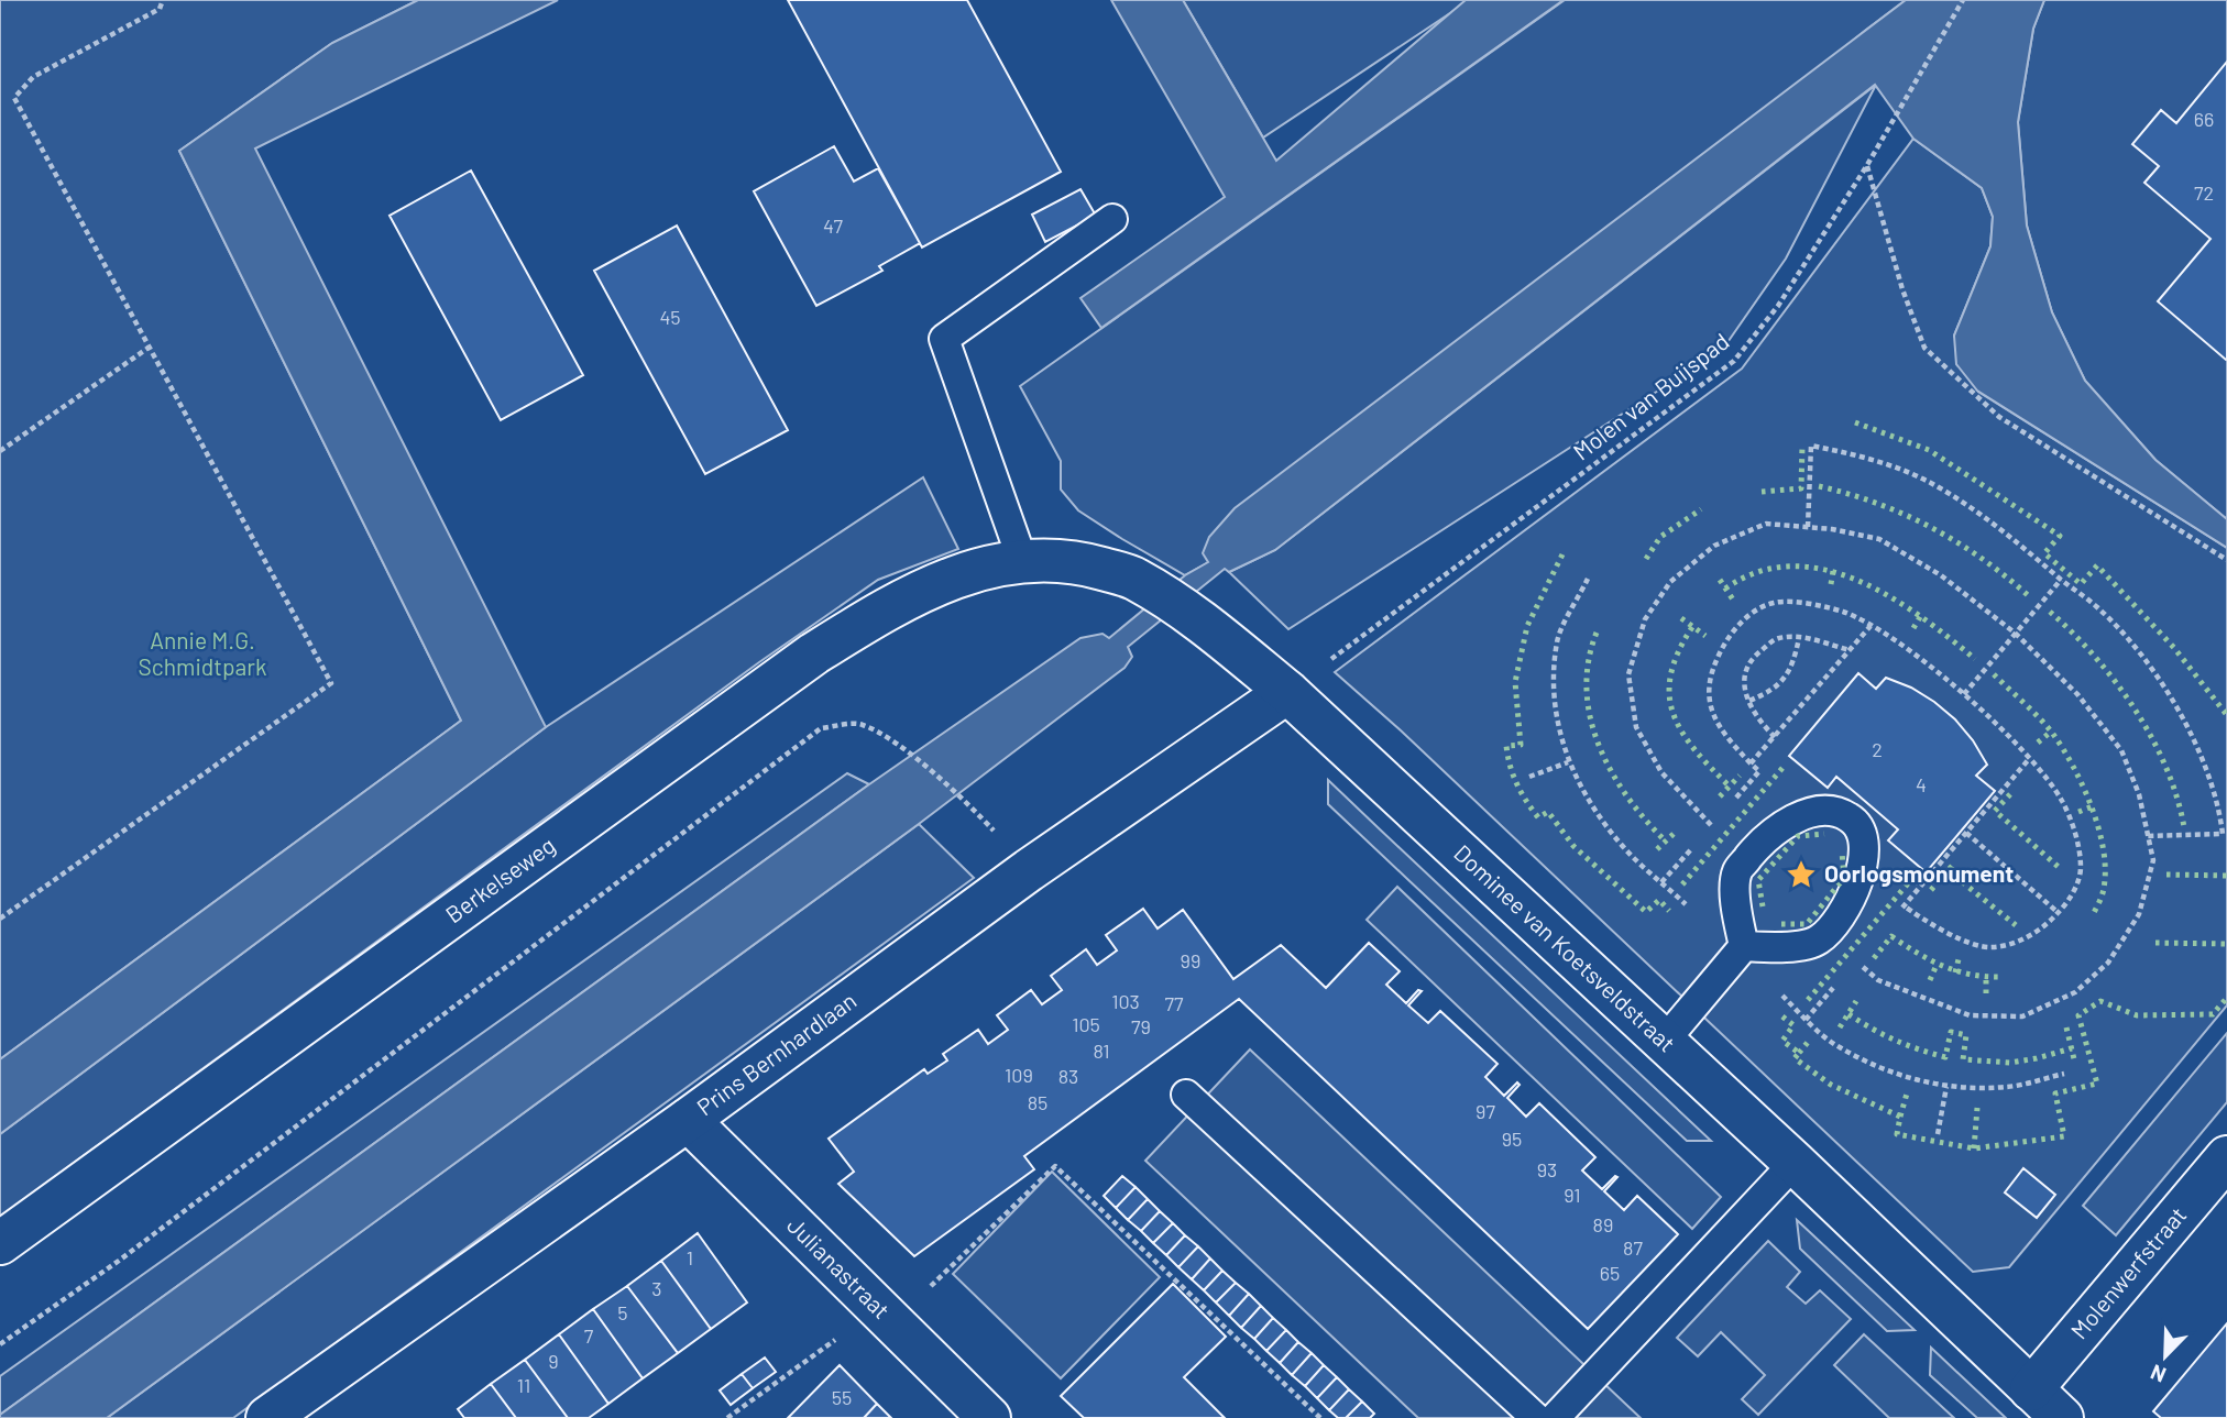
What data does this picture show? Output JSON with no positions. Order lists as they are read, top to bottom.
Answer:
{
  "streets": {
    "street": [
      "Berkelseweg",
      "Dominee van Koetsveldstraat",
      "Prins Bernhardlaan",
      "Julianastraat",
      "Molenwerfstraat"
    ],
    "path": ["Molen van Buijspad"]
  },
  "crossings": [
    ["Molen van Buijspad", "Dominee van Koetsveldstraat"],
    ["Molen van Buijspad", "Prins Bernhardlaan"],
    ["Berkelseweg", "Dominee van Koetsveldstraat"],
    ["Dominee van Koetsveldstraat", "Prins Bernhardlaan"],
    ["Dominee van Koetsveldstraat", "Molenwerfstraat"],
    ["Prins Bernhardlaan", "Julianastraat"]
  ],
  "parks": ["Annie M.G. Schmidtpark"],
  "places": {
    "place": ["Oorlogsmonument"]
  },
  "house_numbers": [
    "66",
    "72",
    "47",
    "45",
    "2",
    "4",
    "99",
    "103",
    "77",
    "105",
    "79",
    "81",
    "109",
    "83",
    "85",
    "97",
    "95",
    "93",
    "91",
    "89",
    "87",
    "1",
    "65",
    "3",
    "5",
    "7",
    "9",
    "11",
    "55"
  ],
  "north": "bottom left"
}
